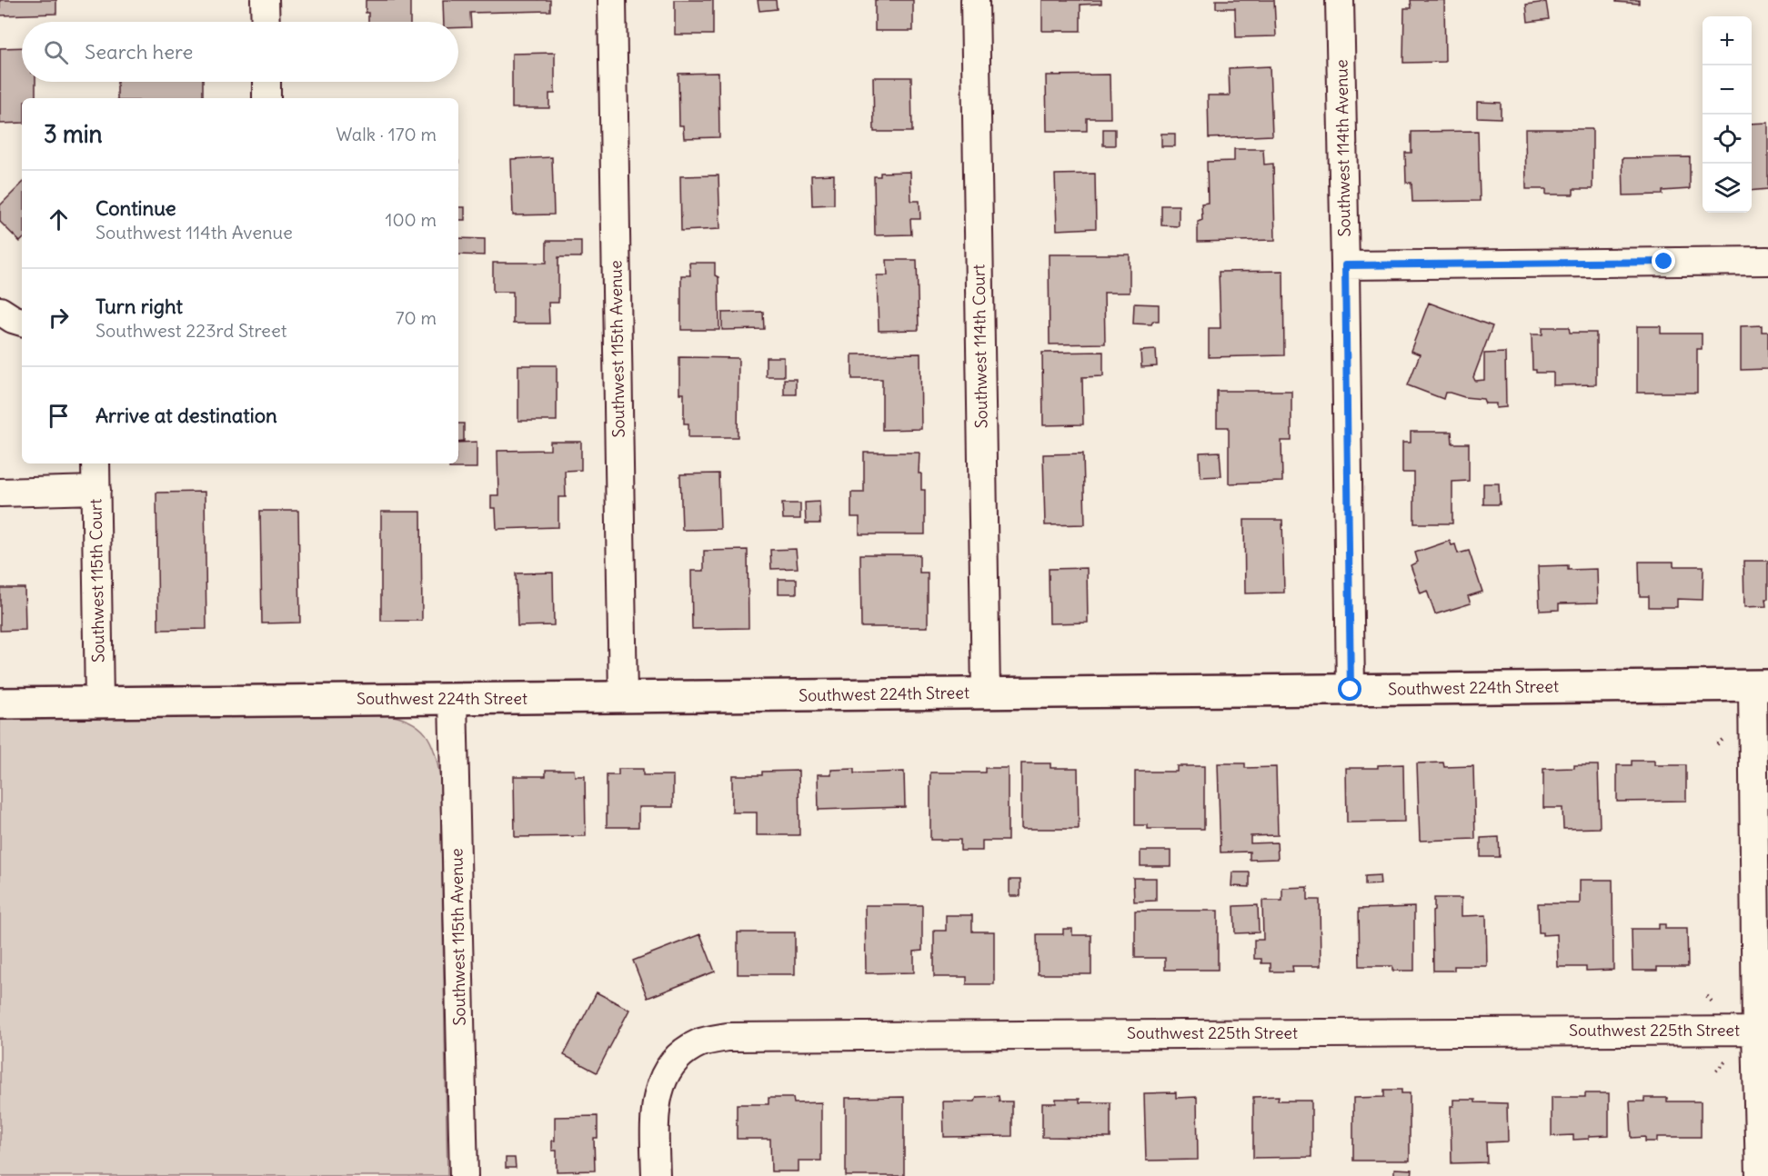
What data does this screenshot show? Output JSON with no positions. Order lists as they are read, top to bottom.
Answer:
{
  "streets": {
    "street": [
      "Southwest 114th Avenue",
      "Southwest 114th Court",
      "Southwest 115th Avenue",
      "Southwest 115th Court",
      "Southwest 224th Street",
      "Southwest 225th Street"
    ]
  },
  "crossings": [
    ["Southwest 114th Avenue", "Southwest 224th Street"],
    ["Southwest 114th Court", "Southwest 224th Street"],
    ["Southwest 115th Avenue", "Southwest 224th Street"],
    ["Southwest 115th Court", "Southwest 224th Street"]
  ],
  "page": {
    "map_buttons": ["+", "−"],
    "search": "Search here",
    "heading": ["3 min", "Walk · 170 m"],
    "list": [
      ["Continue", "Southwest 114th Avenue", "100 m"],
      ["Turn right", "Southwest 223rd Street", "70 m"],
      "Arrive at destination"
    ]
  }
}
